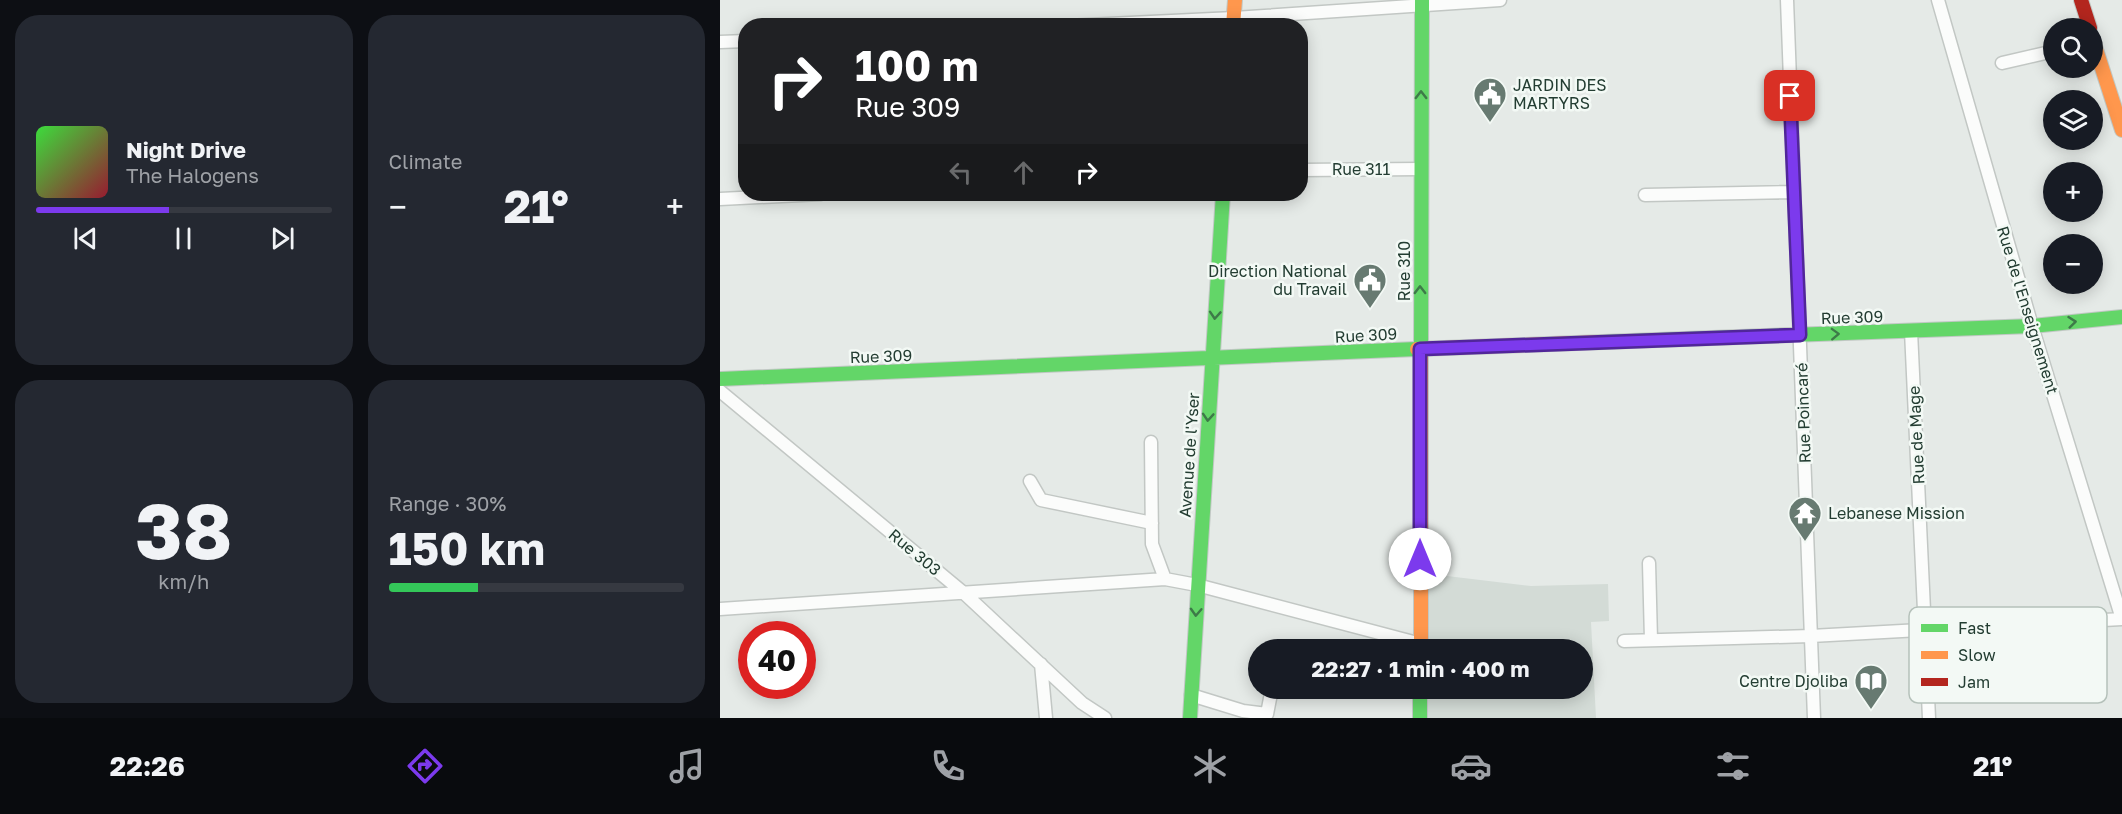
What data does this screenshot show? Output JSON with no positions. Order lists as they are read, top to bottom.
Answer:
{
  "streets": {
    "street": [
      "Rue 311",
      "Rue 310",
      "Rue de l'Enseignement",
      "Rue 309",
      "Rue Poincaré",
      "Rue de Mage",
      "Avenue de l'Yser",
      "Rue 303"
    ]
  },
  "crossings": [
    ["Rue 311", "Rue 310"],
    ["Rue 310", "Rue 309"],
    ["Rue de l'Enseignement", "Rue 309"],
    ["Rue 309", "Rue Poincaré"],
    ["Rue 309", "Rue de Mage"],
    ["Rue 309", "Avenue de l'Yser"]
  ],
  "one_way": ["Rue 310", "Avenue de l'Yser"],
  "places": {
    "public building": ["JARDIN DES MARTYRS", "Direction National du Travail"],
    "temple": ["Lebanese Mission"],
    "library": ["Centre Djoliba"]
  },
  "legend": ["Fast", "Slow", "Jam"],
  "page": {
    "tile": [
      "Climate",
      ["38", "km/h"],
      ["Range · 30%", "150 km"]
    ],
    "map_buttons": ["+", "−"],
    "turn": ["100 m", "Rue 309"],
    "song": ["Night Drive", "The Halogens"],
    "heat": ["−", "21°", "+"],
    "limit": "40",
    "trip": "22:27 · 1 min · 400 m",
    "tabs": ["22:26", "21°"]
  }
}
